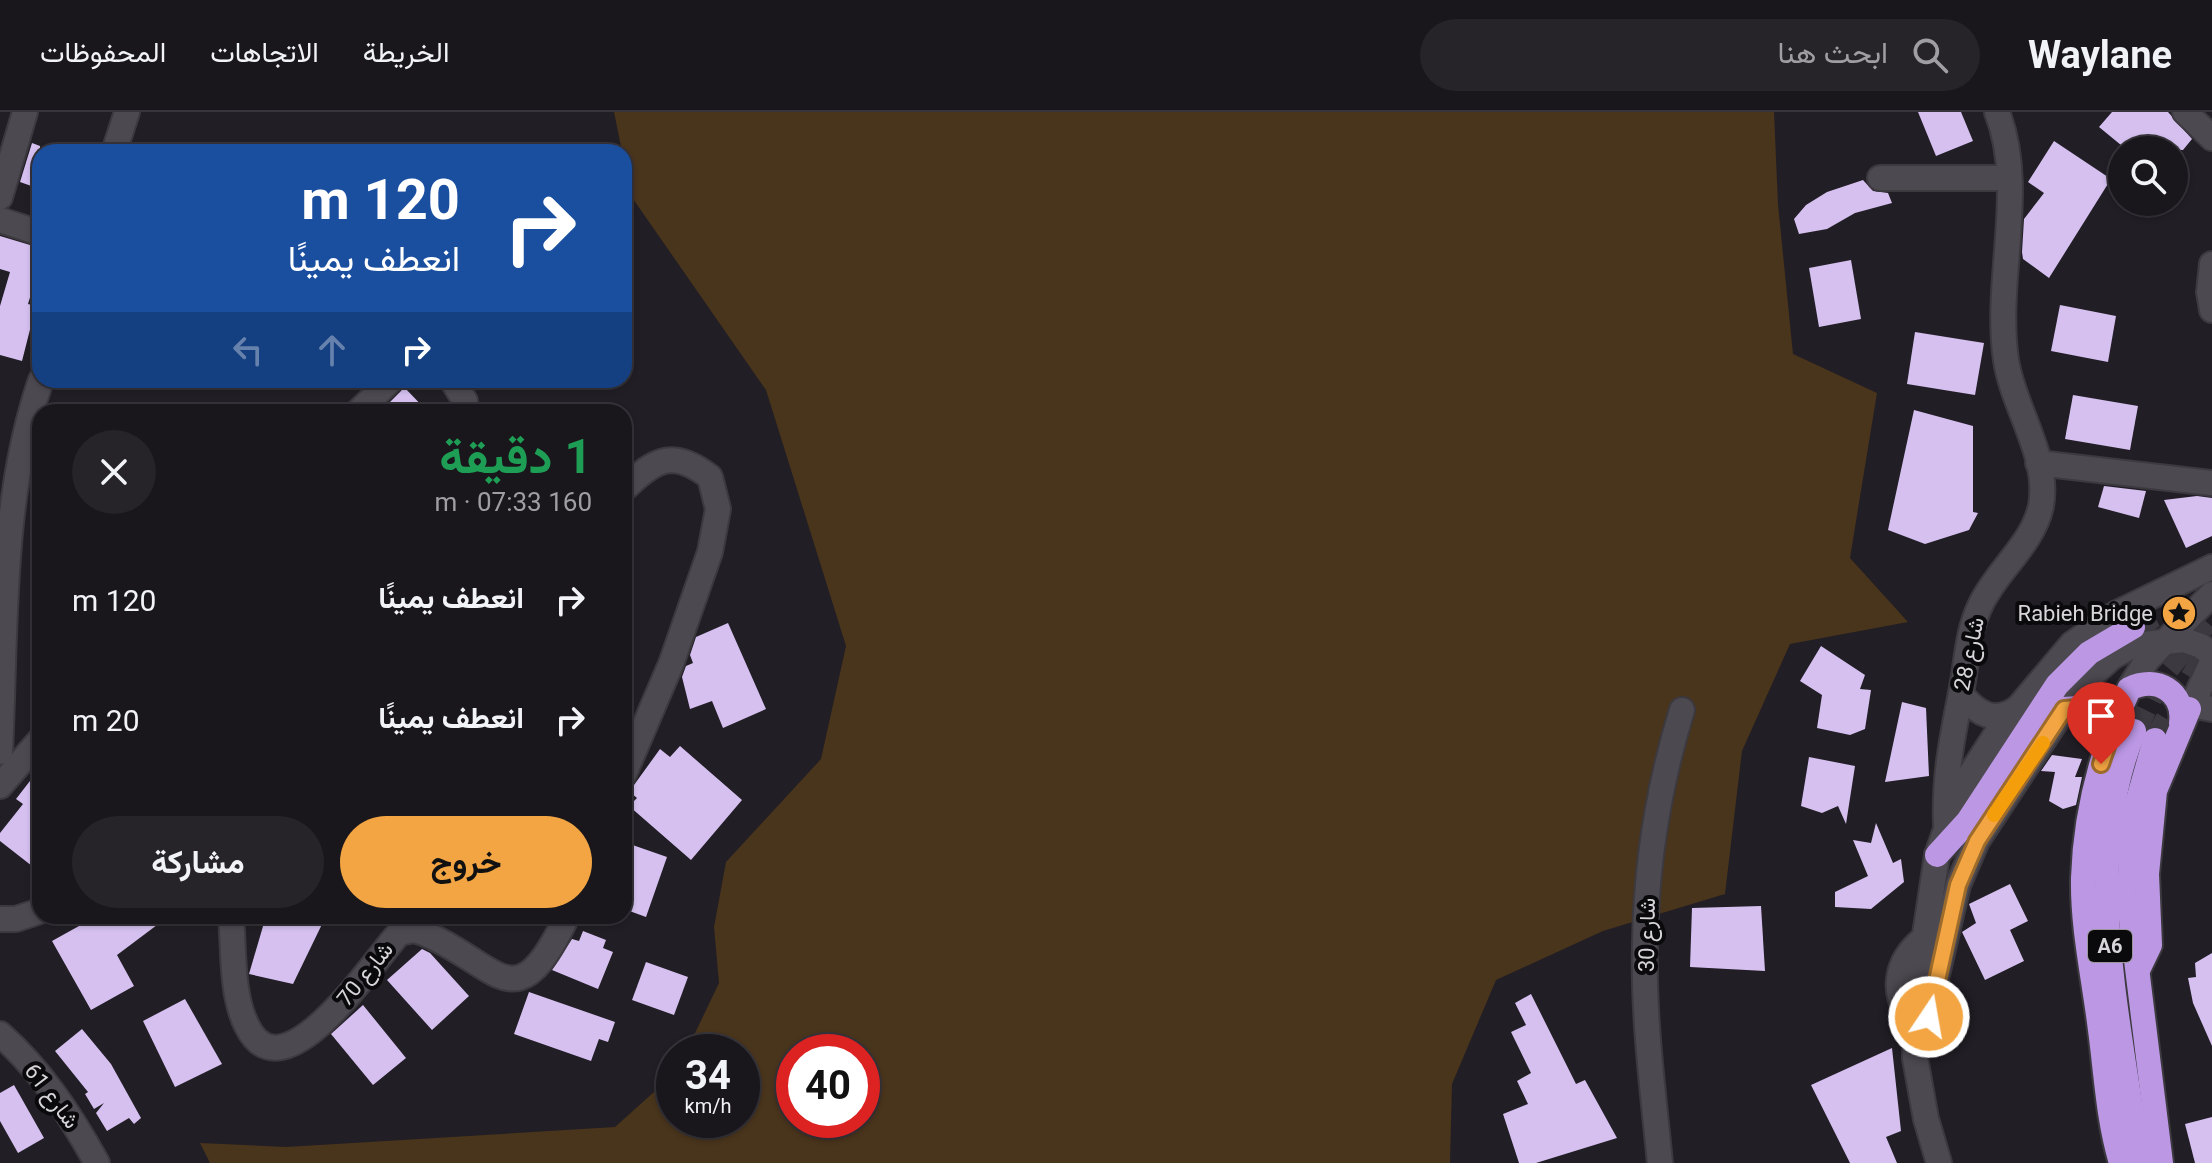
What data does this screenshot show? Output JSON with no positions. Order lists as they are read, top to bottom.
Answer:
{
  "streets": {
    "highway": ["A6"],
    "street": [
      "شارع 28",
      "شارع 30",
      "شارع 70",
      "شارع 61"
    ]
  },
  "places": {
    "place": ["Rabieh Bridge"]
  },
  "page": {
    "header": "Waylane",
    "search": "ابحث هنا",
    "nav": ["الخريطة", "الاتجاهات", "المحفوظات"],
    "turn": ["120 m", "انعطف يمينًا"],
    "heading": ["1 دقيقة", "160 m · 07:33"],
    "list": [
      {
        "name": "انعطف يمينًا",
        "value": "120 m"
      },
      {
        "name": "انعطف يمينًا",
        "value": "20 m"
      }
    ],
    "buttons": ["خروج", "مشاركة"],
    "speed": "34 km/h",
    "limit": "40"
  }
}
